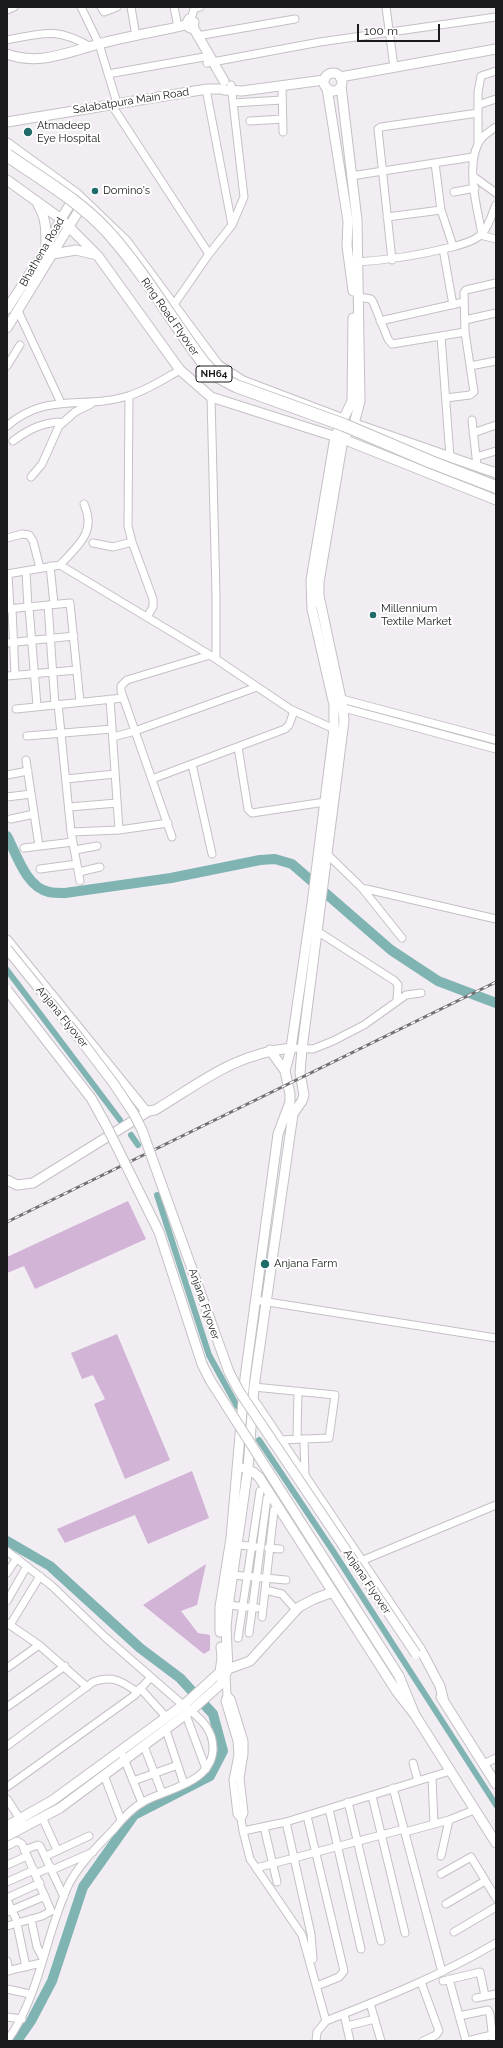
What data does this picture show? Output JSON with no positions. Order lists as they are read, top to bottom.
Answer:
{
  "streets": {
    "highway": ["Ring Road Flyover", "NH64"],
    "main road": ["Salabatpura Main Road", "Bhathena Road", "Anjana Flyover"]
  },
  "places": [
    "Atmadeep Eye Hospital",
    "Domino's",
    "Millennium Textile Market",
    "Anjana Farm"
  ],
  "scale_bar": "100 m"
}
